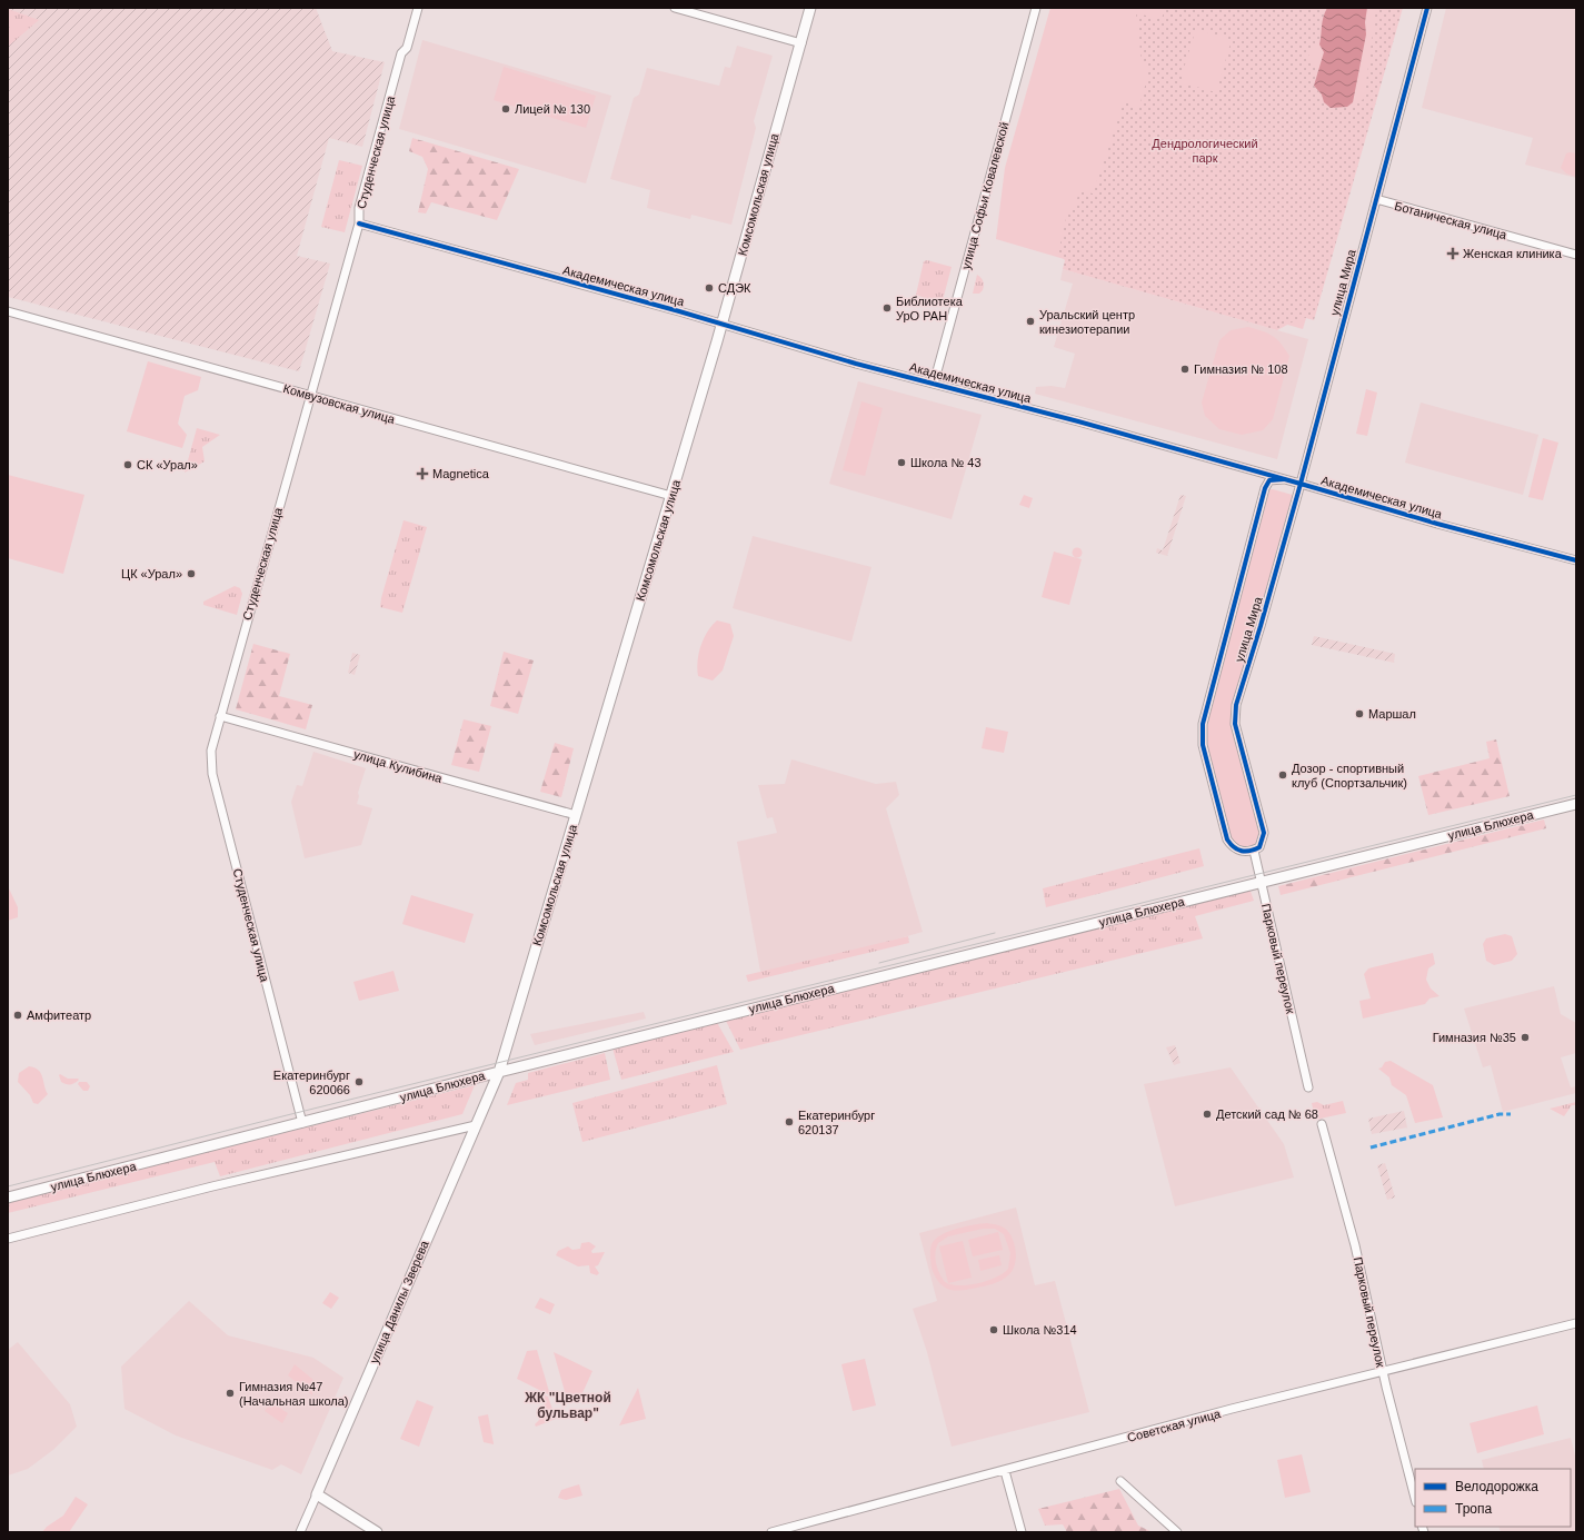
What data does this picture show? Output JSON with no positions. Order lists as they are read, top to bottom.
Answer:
{
  "streets": {
    "main road": ["Комсомольская улица", "улица Блюхера", "улица Данилы Зверева"],
    "street": [
      "Студенческая улица",
      "улица Софьи Ковалевской",
      "Ботаническая улица",
      "улица Мира",
      "Академическая улица",
      "Комвузовская улица",
      "улица Кулибина",
      "Парковый переулок",
      "Советская улица"
    ]
  },
  "crossings": [
    ["Студенческая улица", "Академическая улица"],
    ["Студенческая улица", "Комвузовская улица"],
    ["Студенческая улица", "улица Кулибина"],
    ["Студенческая улица", "улица Блюхера"],
    ["Комсомольская улица", "Академическая улица"],
    ["Комсомольская улица", "Комвузовская улица"],
    ["Комсомольская улица", "улица Кулибина"],
    ["Комсомольская улица", "улица Блюхера"],
    ["Комсомольская улица", "улица Данилы Зверева"],
    ["улица Софьи Ковалевской", "Академическая улица"],
    ["Ботаническая улица", "улица Мира"],
    ["улица Мира", "Академическая улица"],
    ["улица Блюхера", "Парковый переулок"],
    ["улица Блюхера", "улица Данилы Зверева"],
    ["Парковый переулок", "Советская улица"]
  ],
  "districts": ["ЖК \"Цветной бульвар\""],
  "parks": ["Дендрологический парк"],
  "places": {
    "other": [
      "Лицей № 130",
      "СДЭК",
      "Библиотека УрО РАН",
      "Уральский центр кинезиотерапии",
      "Гимназия № 108",
      "Школа № 43",
      "СК «Урал»",
      "ЦК «Урал»",
      "Маршал",
      "Дозор - спортивный клуб (Спортзальчик)",
      "Амфитеатр",
      "Гимназия №35",
      "Екатеринбург 620066",
      "Детский сад № 68",
      "Екатеринбург 620137",
      "Школа №314",
      "Гимназия №47 (Начальная школа)"
    ],
    "health": ["Женская клиника", "Magnetica"]
  },
  "legend": ["Велодорожка", "Тропа"]
}
